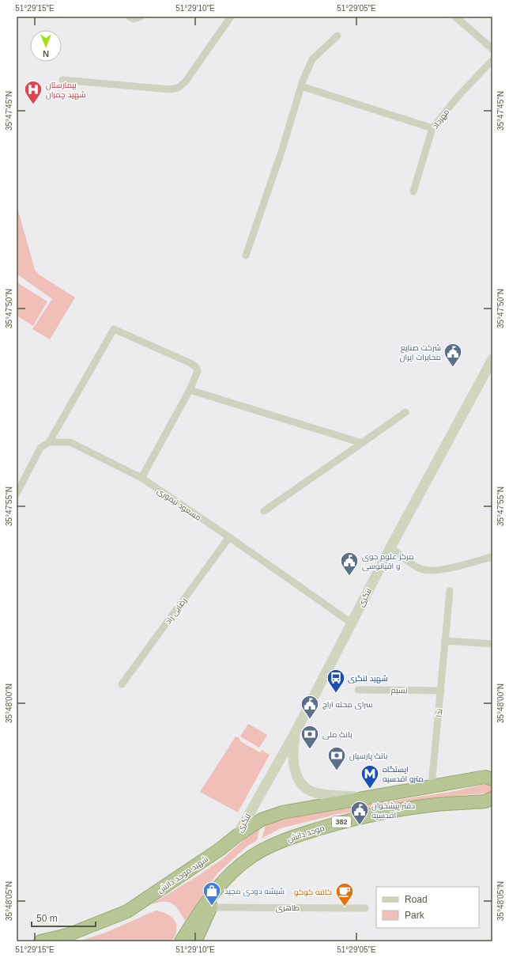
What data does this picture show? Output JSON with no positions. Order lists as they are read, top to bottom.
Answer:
{
  "streets": {
    "highway": ["382", "موحد دانش", "شهید موحد دانش"],
    "main road": ["لنگری"],
    "street": [
      "مهرداد",
      "مسعود تیموری",
      "رضایی راد",
      "نسیم",
      "ندا",
      "طاهری"
    ]
  },
  "crossings": [
    ["مسعود تیموری", "لنگری"],
    ["مسعود تیموری", "رضایی راد"],
    ["لنگری", "شهید موحد دانش"],
    ["نسیم", "ندا"],
    ["382", "موحد دانش"]
  ],
  "places": {
    "hospital": ["بیمارستان شهید چمران"],
    "public building": [
      "شرکت صنایع مخابرات ایران",
      "مرکز علوم جوی و اقیانوسی",
      "سرای محله اراج",
      "دفتر پیشخوان اقدسیه"
    ],
    "bus stop": ["شهید لنگری"],
    "bank": ["بانک ملی", "بانک پارسیان"],
    "metro station": ["ایستگاه مترو اقدسیه"],
    "shop": ["شیشه دودی مجید"],
    "cafe": ["کافه کوکو"]
  },
  "legend": ["Road", "Park"],
  "scale_bar": "50 m",
  "north": "bottom",
  "coordinates": [
    "51°29'15\"E",
    "51°29'10\"E",
    "51°29'05\"E",
    "35°47'45\"N",
    "35°47'50\"N",
    "35°47'55\"N",
    "35°48'00\"N",
    "35°48'05\"N"
  ]
}
